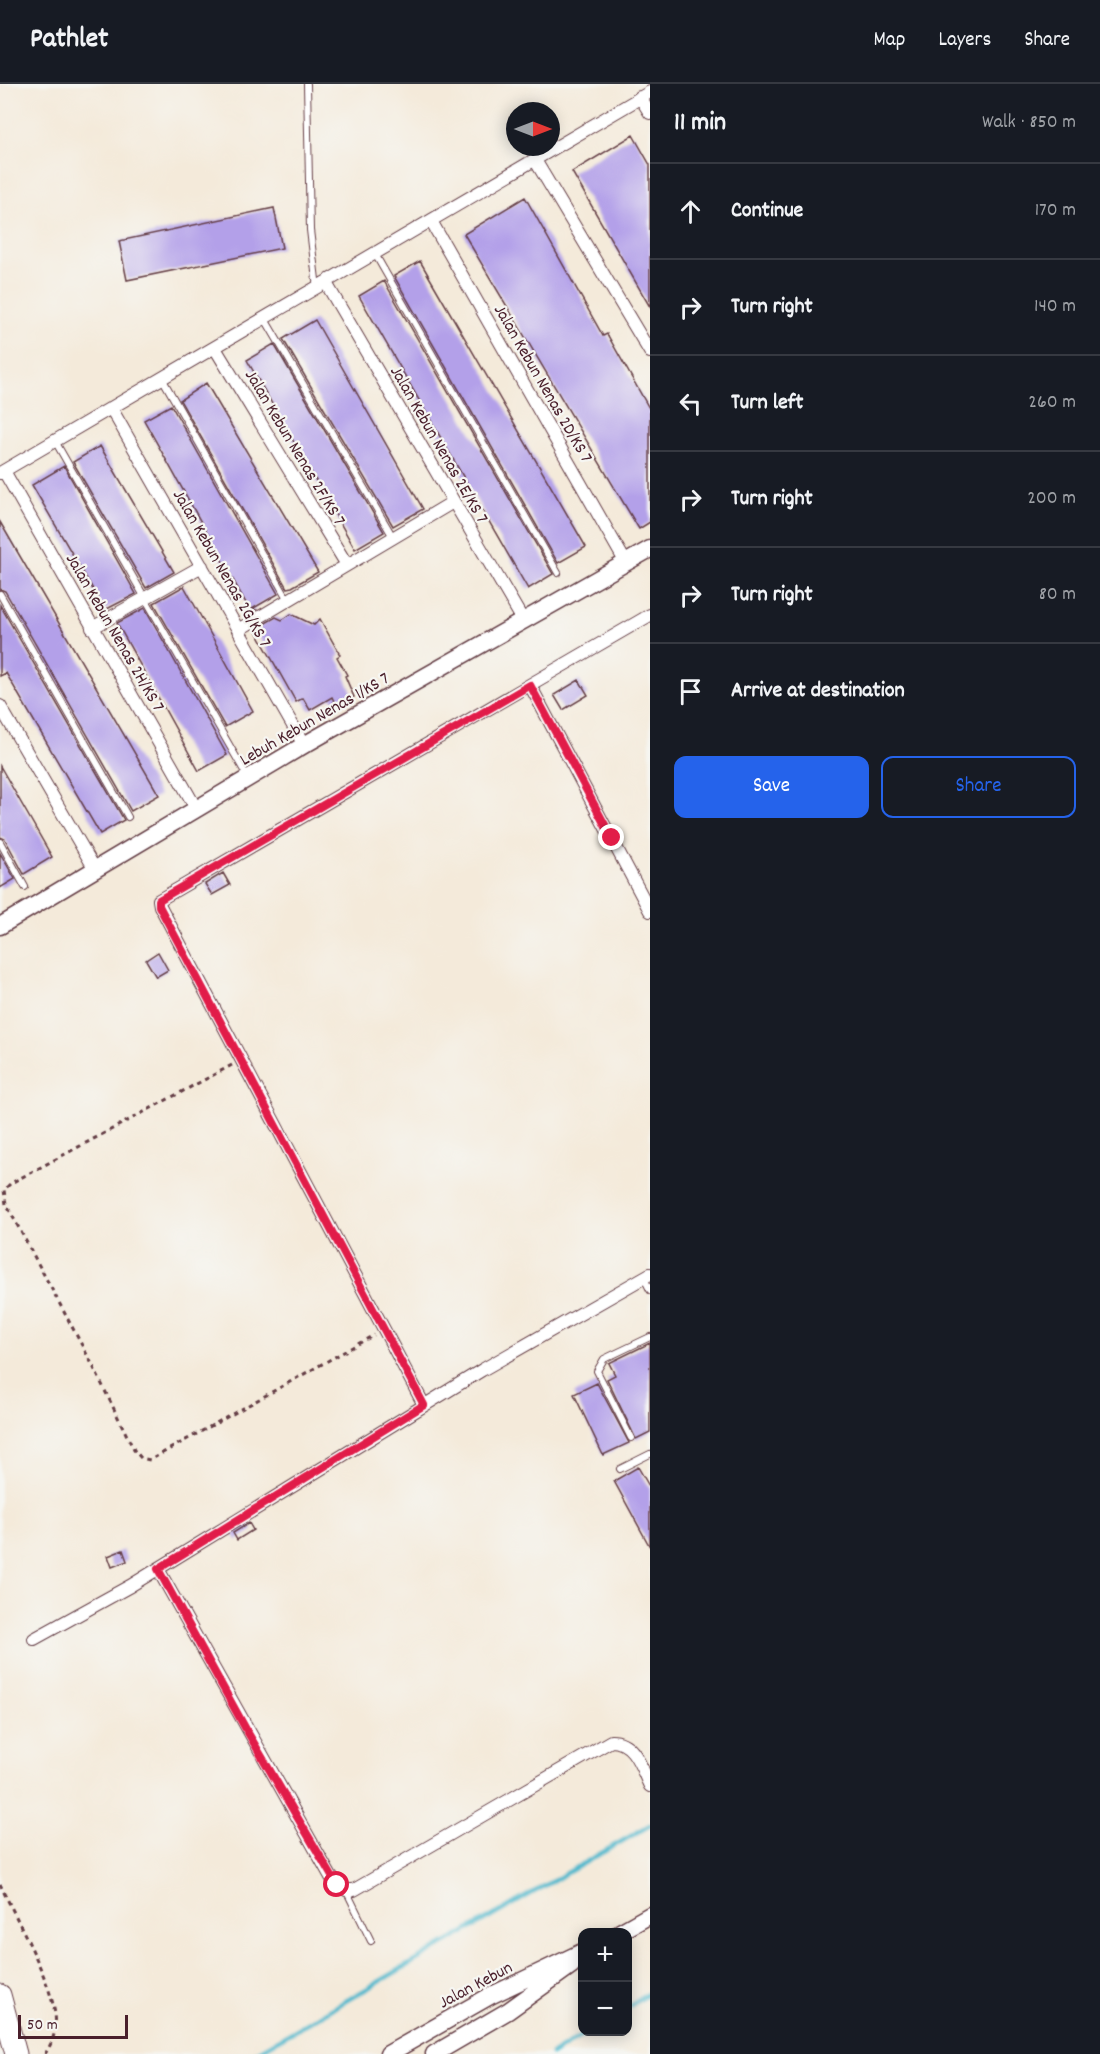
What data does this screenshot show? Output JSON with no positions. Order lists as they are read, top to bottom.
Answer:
{
  "streets": {
    "street": [
      "Jalan Kebun Nenas 2D/KS 7",
      "Jalan Kebun Nenas 2E/KS 7",
      "Jalan Kebun Nenas 2F/KS 7",
      "Jalan Kebun Nenas 2G/KS 7",
      "Jalan Kebun Nenas 2H/KS 7",
      "Lebuh Kebun Nenas 1/KS 7",
      "Jalan Kebun"
    ]
  },
  "crossings": [
    ["Jalan Kebun Nenas 2D/KS 7", "Lebuh Kebun Nenas 1/KS 7"],
    ["Jalan Kebun Nenas 2E/KS 7", "Lebuh Kebun Nenas 1/KS 7"],
    ["Jalan Kebun Nenas 2G/KS 7", "Lebuh Kebun Nenas 1/KS 7"],
    ["Jalan Kebun Nenas 2H/KS 7", "Lebuh Kebun Nenas 1/KS 7"]
  ],
  "scale_bar": "50 m",
  "north": "right",
  "page": {
    "header": "Pathlet",
    "nav": ["Map", "Layers", "Share"],
    "heading": ["11 min", "Walk · 850 m"],
    "list": [
      ["Continue", "170 m"],
      ["Turn right", "140 m"],
      ["Turn left", "260 m"],
      ["Turn right", "200 m"],
      ["Turn right", "80 m"],
      "Arrive at destination"
    ],
    "buttons": ["Save", "Share"],
    "map_buttons": ["+", "−"],
    "scale": "50 m"
  }
}
